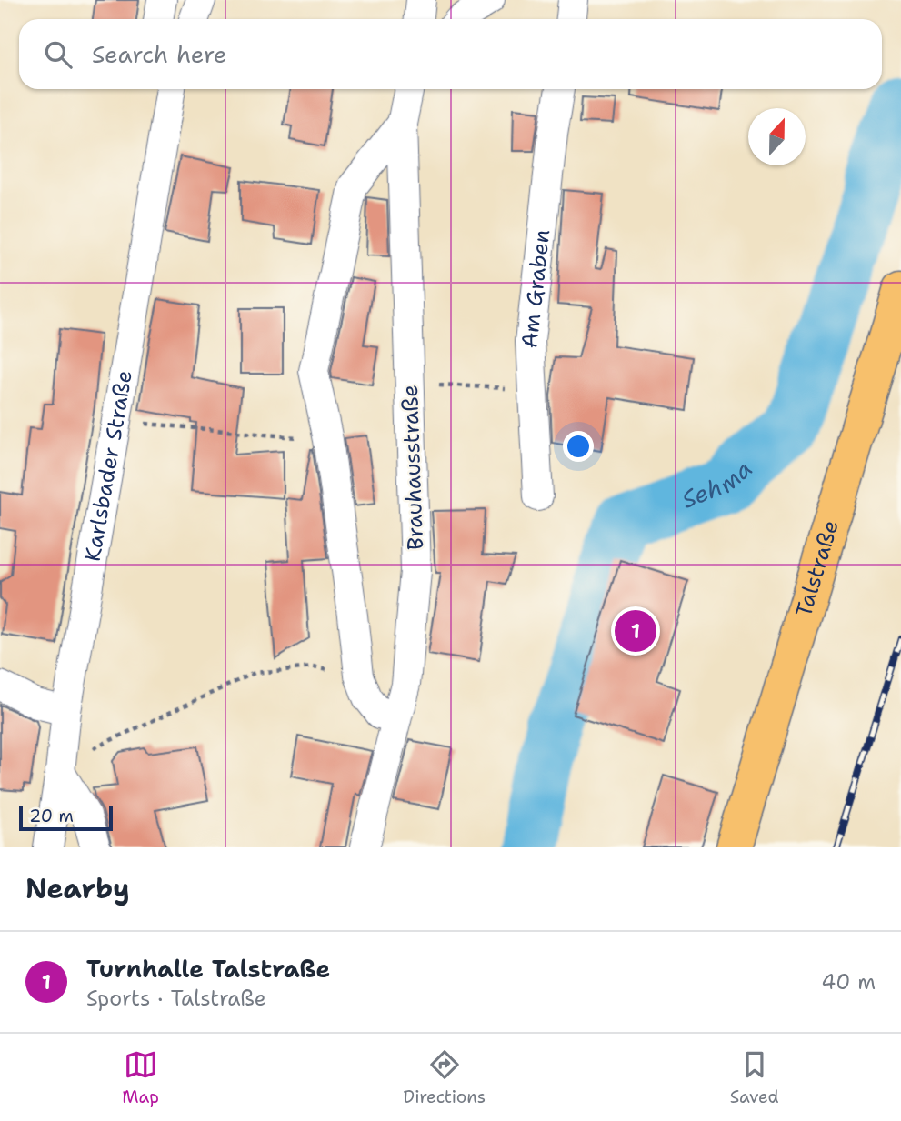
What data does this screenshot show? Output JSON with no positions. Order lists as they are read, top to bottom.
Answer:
{
  "streets": {
    "main road": ["Talstraße"],
    "street": ["Am Graben", "Karlsbader Straße", "Brauhausstraße"]
  },
  "water": ["Sehma"],
  "scale_bar": "20 m",
  "north": "top",
  "page": {
    "search": "Search here",
    "pins": "1",
    "scale": "20 m",
    "heading": "Nearby",
    "list": [
      {
        "mark": "1",
        "name": "Turnhalle Talstraße",
        "note": "Sports · Talstraße",
        "value": "40 m"
      }
    ],
    "nav": ["Map", "Directions", "Saved"]
  }
}
